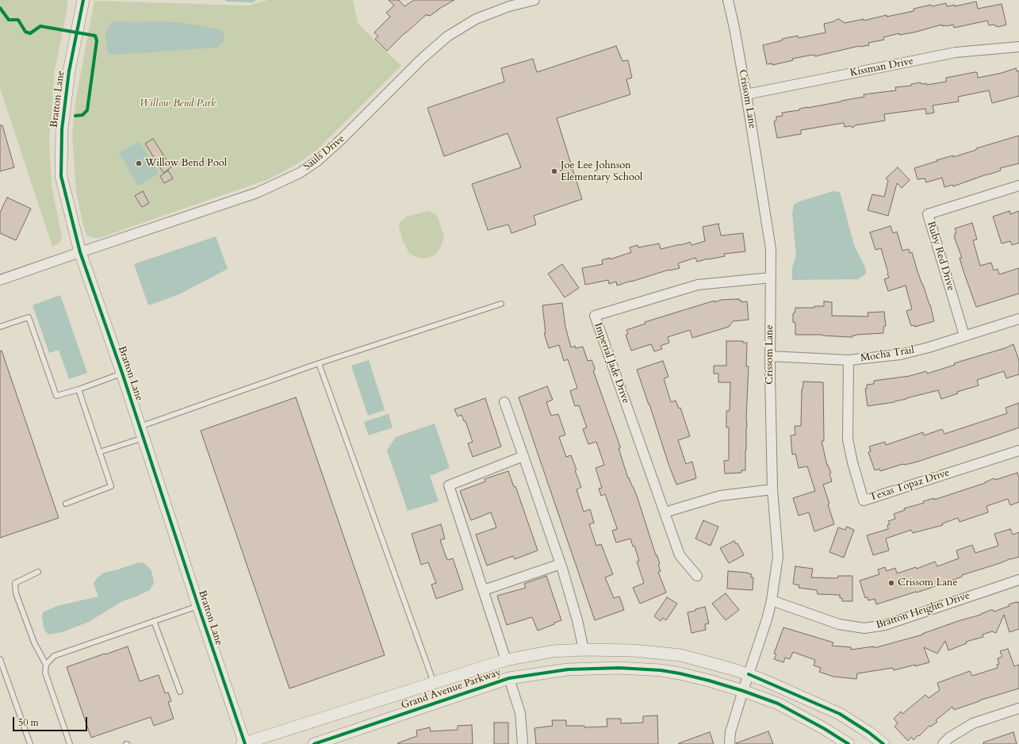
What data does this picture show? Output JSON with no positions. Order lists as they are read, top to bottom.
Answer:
{
  "streets": {
    "street": [
      "Kissman Drive",
      "Bratton Lane",
      "Crissom Lane",
      "Sauls Drive",
      "Ruby Red Drive",
      "Mocha Trail",
      "Imperial Jade Drive",
      "Texas Topaz Drive",
      "Bratton Heights Drive",
      "Grand Avenue Parkway"
    ]
  },
  "crossings": [
    ["Kissman Drive", "Crissom Lane"],
    ["Bratton Lane", "Sauls Drive"],
    ["Bratton Lane", "Grand Avenue Parkway"],
    ["Crissom Lane", "Mocha Trail"],
    ["Crissom Lane", "Imperial Jade Drive"],
    ["Crissom Lane", "Bratton Heights Drive"],
    ["Crissom Lane", "Grand Avenue Parkway"],
    ["Ruby Red Drive", "Mocha Trail"],
    ["Mocha Trail", "Texas Topaz Drive"]
  ],
  "parks": ["Willow Bend Park"],
  "places": ["Willow Bend Pool", "Joe Lee Johnson Elementary School", "Crissom Lane"],
  "scale_bar": "50 m"
}
